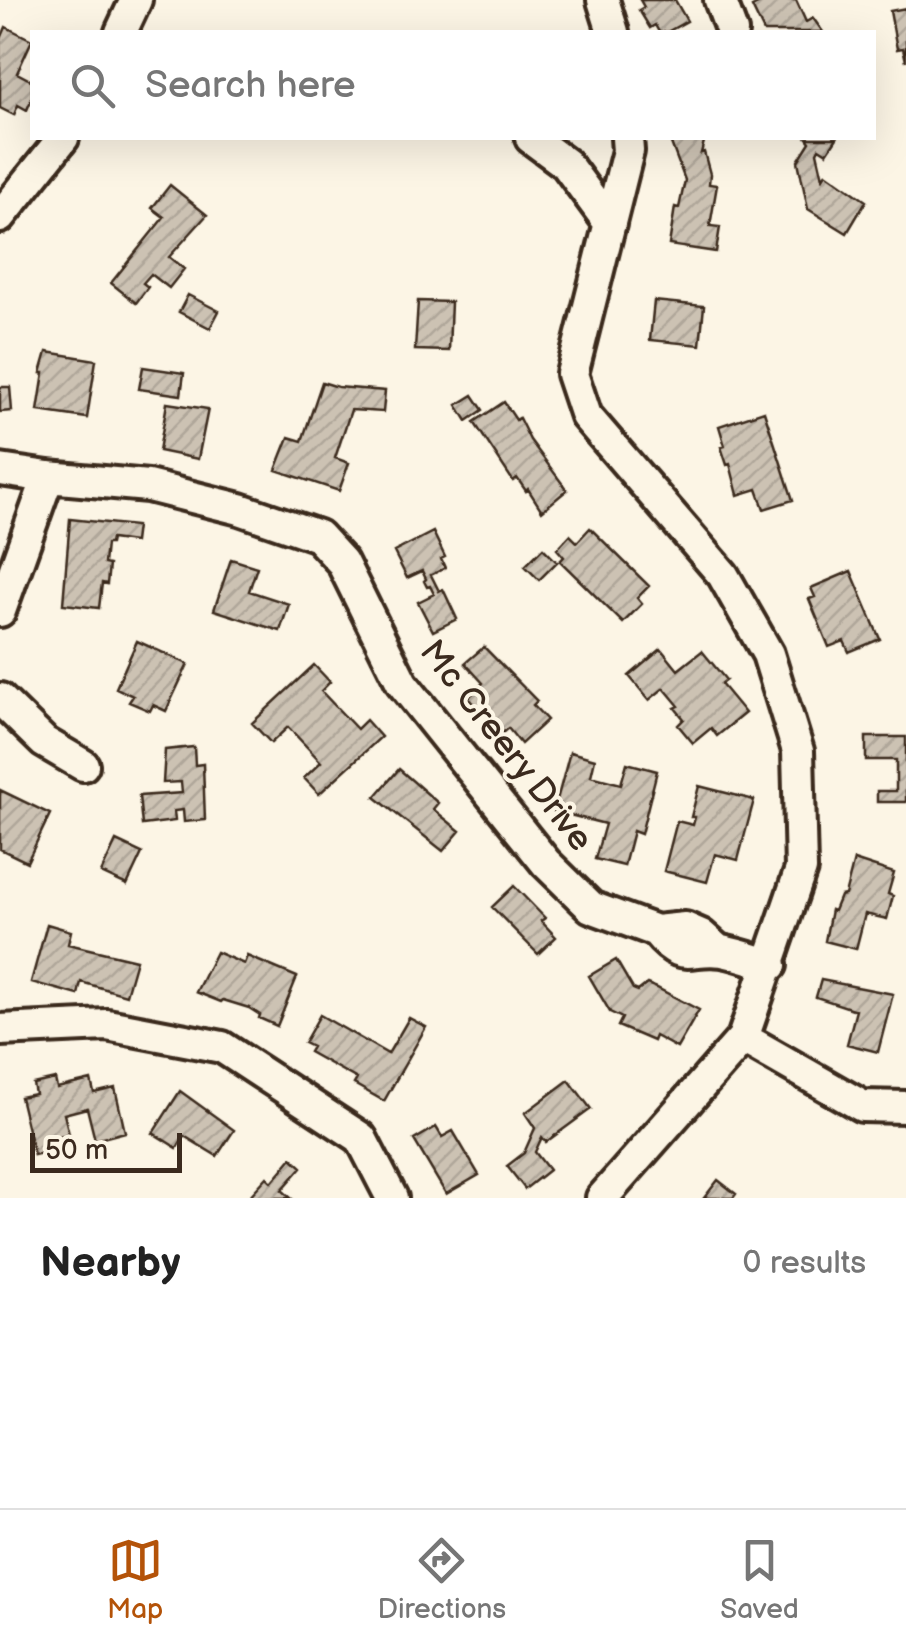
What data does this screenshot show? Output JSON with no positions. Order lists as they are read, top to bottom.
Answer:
{
  "streets": {
    "street": ["Mc Creery Drive"]
  },
  "scale_bar": "50 m",
  "page": {
    "search": "Search here",
    "scale": "50 m",
    "heading": ["Nearby", "0 results"],
    "nav": ["Map", "Directions", "Saved"]
  }
}
